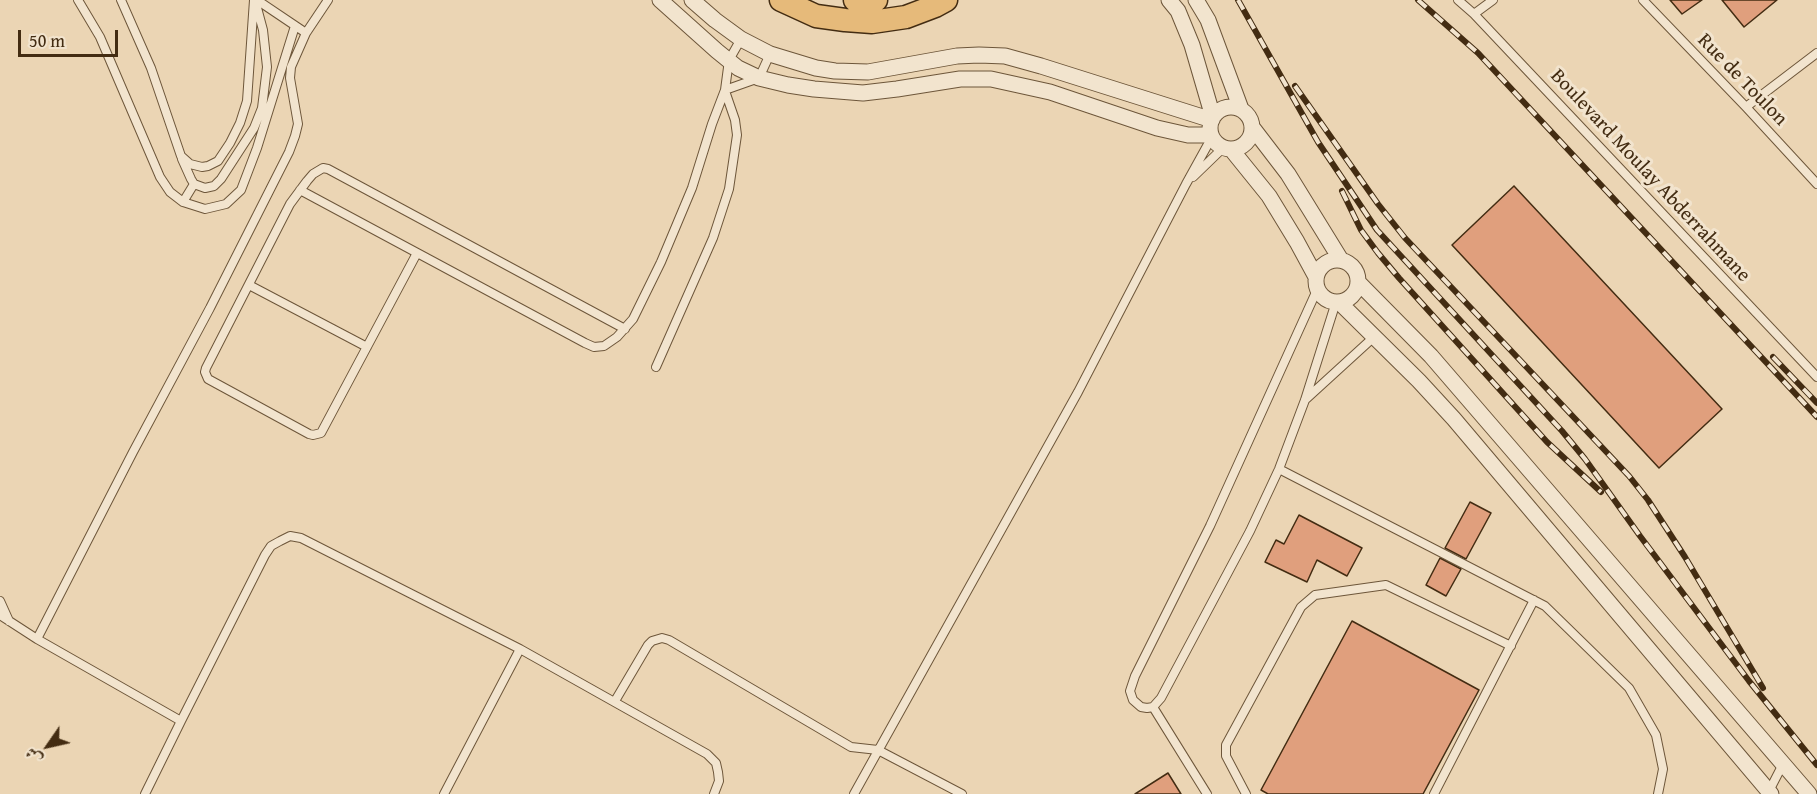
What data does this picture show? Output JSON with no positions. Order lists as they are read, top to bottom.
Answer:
{
  "streets": {
    "lane": ["Rue de Toulon", "Boulevard Moulay Abderrahmane"]
  },
  "scale_bar": "50 m",
  "north": "bottom left"
}
